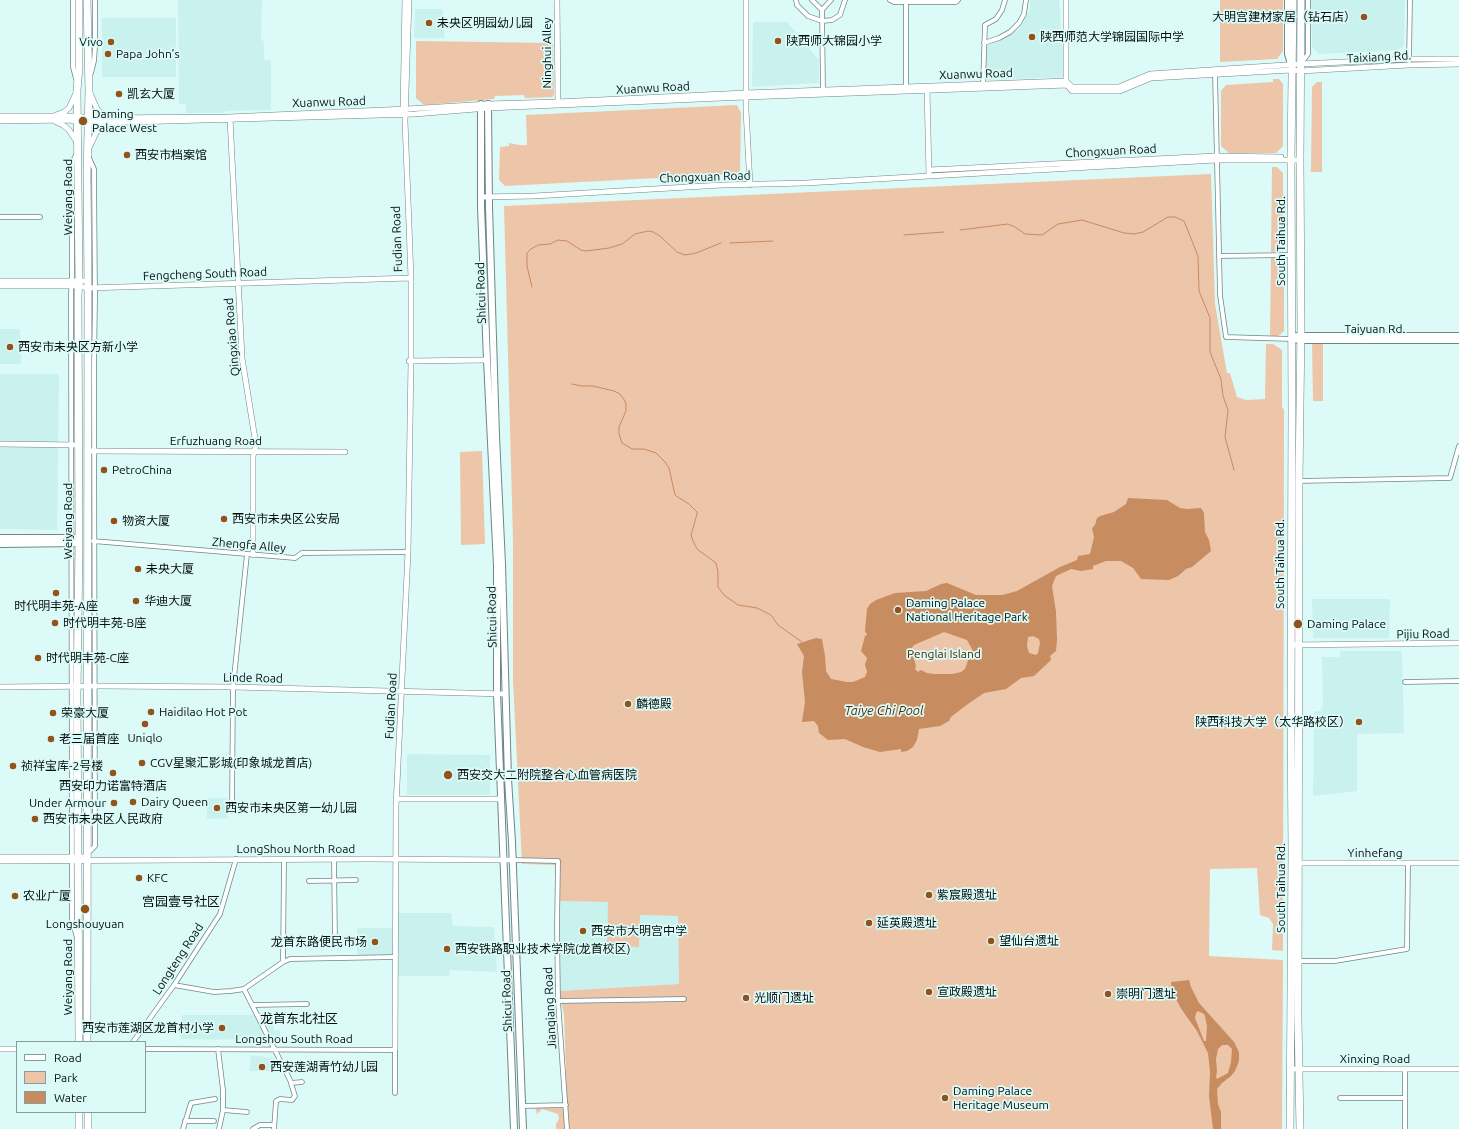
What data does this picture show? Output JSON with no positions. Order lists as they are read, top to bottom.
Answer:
{
  "streets": {
    "main road": [
      "Weiyang Road",
      "South Taihua Rd.",
      "Shicui Road",
      "Taiyuan Rd."
    ],
    "street": [
      "Ninghui Alley",
      "Taixiang Rd.",
      "Xuanwu Road",
      "Chongxuan Road",
      "Fudian Road",
      "Fengcheng South Road",
      "Qingxiao Road",
      "Erfuzhuang Road",
      "Zhengfa Alley",
      "Pijiu Road",
      "Linde Road",
      "LongShou North Road",
      "Yinhefang",
      "Longteng Road",
      "Jianqiang Road",
      "Longshou South Road",
      "Xinxing Road"
    ]
  },
  "crossings": [
    ["Ninghui Alley", "Xuanwu Road"],
    ["Taixiang Rd.", "Xuanwu Road"],
    ["Taixiang Rd.", "South Taihua Rd."],
    ["Xuanwu Road", "Weiyang Road"],
    ["Xuanwu Road", "Fudian Road"],
    ["Xuanwu Road", "South Taihua Rd."],
    ["Xuanwu Road", "Shicui Road"],
    ["Xuanwu Road", "Qingxiao Road"],
    ["Chongxuan Road", "South Taihua Rd."],
    ["Chongxuan Road", "Shicui Road"],
    ["Weiyang Road", "Fengcheng South Road"],
    ["Weiyang Road", "Erfuzhuang Road"],
    ["Weiyang Road", "Zhengfa Alley"],
    ["Weiyang Road", "Linde Road"],
    ["Weiyang Road", "LongShou North Road"],
    ["Fudian Road", "Fengcheng South Road"],
    ["Fudian Road", "Zhengfa Alley"],
    ["Fudian Road", "Linde Road"],
    ["Fudian Road", "LongShou North Road"],
    ["Fudian Road", "Longshou South Road"],
    ["South Taihua Rd.", "Taiyuan Rd."],
    ["South Taihua Rd.", "Pijiu Road"],
    ["South Taihua Rd.", "Yinhefang"],
    ["South Taihua Rd.", "Xinxing Road"],
    ["Fengcheng South Road", "Qingxiao Road"],
    ["Shicui Road", "Linde Road"],
    ["Shicui Road", "LongShou North Road"],
    ["Shicui Road", "Jianqiang Road"],
    ["Qingxiao Road", "Erfuzhuang Road"],
    ["Qingxiao Road", "Zhengfa Alley"],
    ["LongShou North Road", "Longteng Road"],
    ["LongShou North Road", "Jianqiang Road"]
  ],
  "districts": ["宫园壹号社区", "龙首东北社区"],
  "water": ["Taiye Chi Pool"],
  "parks": ["Penglai Island"],
  "places": [
    "大明宫建材家居（钻石店）",
    "未央区明园幼儿园",
    "陕西师范大学锦园国际中学",
    "陕西师大锦园小学",
    "Vivo",
    "Papa John's",
    "凯玄大厦",
    "Daming Palace West",
    "西安市档案馆",
    "西安市未央区方新小学",
    "PetroChina",
    "西安市未央区公安局",
    "物资大厦",
    "未央大厦",
    "时代明丰苑-A座",
    "华迪大厦",
    "Daming Palace National Heritage Park",
    "时代明丰苑-B座",
    "Daming Palace",
    "时代明丰苑-C座",
    "麟德殿",
    "Haidilao Hot Pot",
    "荣豪大厦",
    "陕西科技大学（太华路校区）",
    "Uniqlo",
    "老三届首座",
    "CGV星聚汇影城(印象城龙首店)",
    "祯祥宝库-2号楼",
    "西安印力诺富特酒店",
    "西安交大二附院整合心血管病医院",
    "Dairy Queen",
    "Under Armour",
    "西安市未央区第一幼儿园",
    "西安市未央区人民政府",
    "KFC",
    "紫宸殿遗址",
    "农业广厦",
    "Longshouyuan",
    "延英殿遗址",
    "西安市大明宫中学",
    "望仙台遗址",
    "龙首东路便民市场",
    "西安铁路职业技术学院(龙首校区)",
    "宣政殿遗址",
    "崇明门遗址",
    "光顺门遗址",
    "西安市莲湖区龙首村小学",
    "西安莲湖青竹幼儿园",
    "Daming Palace Heritage Museum"
  ],
  "legend": ["Road", "Park", "Water"]
}
